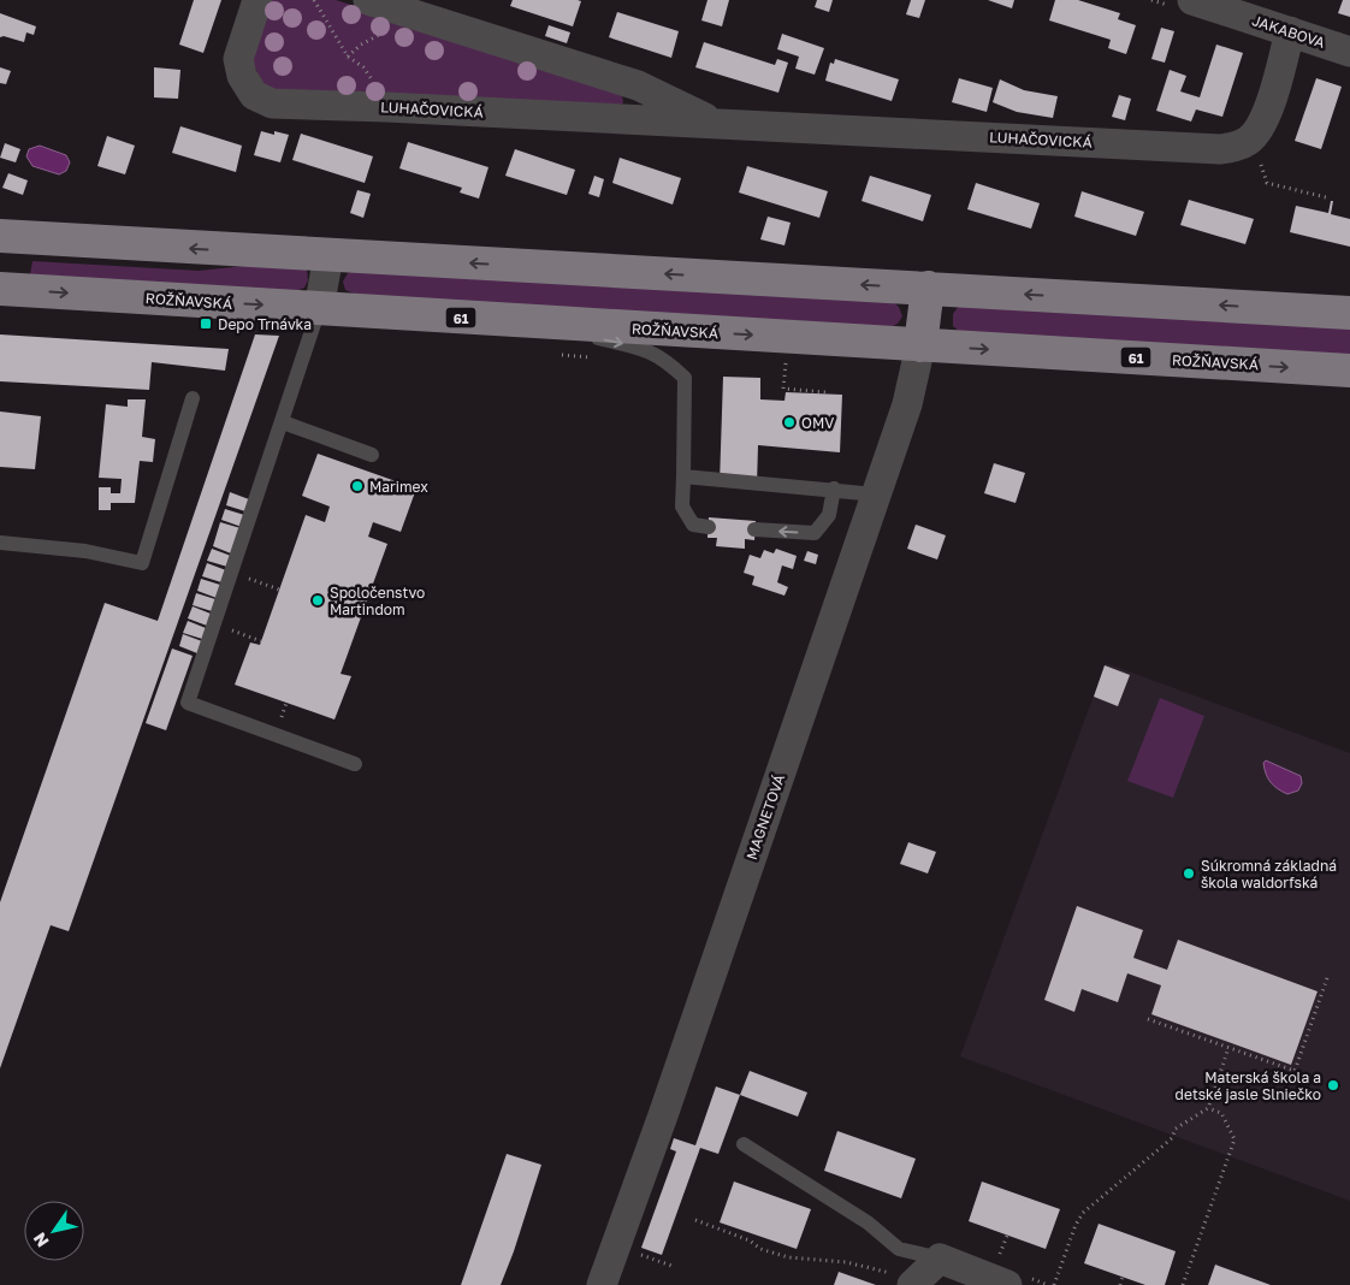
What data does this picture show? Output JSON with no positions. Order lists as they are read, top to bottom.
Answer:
{
  "streets": {
    "main road": ["ROŽŇAVSKÁ", "61"],
    "street": ["JAKABOVA", "LUHAČOVICKÁ", "MAGNETOVÁ"]
  },
  "crossings": [
    ["JAKABOVA", "LUHAČOVICKÁ"],
    ["ROŽŇAVSKÁ", "MAGNETOVÁ"]
  ],
  "places": {
    "transit": ["Depo Trnávka"],
    "other": [
      "OMV",
      "Marimex",
      "Spoločenstvo Martindom",
      "Súkromná základná škola waldorfská",
      "Materská škola a detské jasle Slniečko"
    ]
  },
  "north": "bottom left"
}
